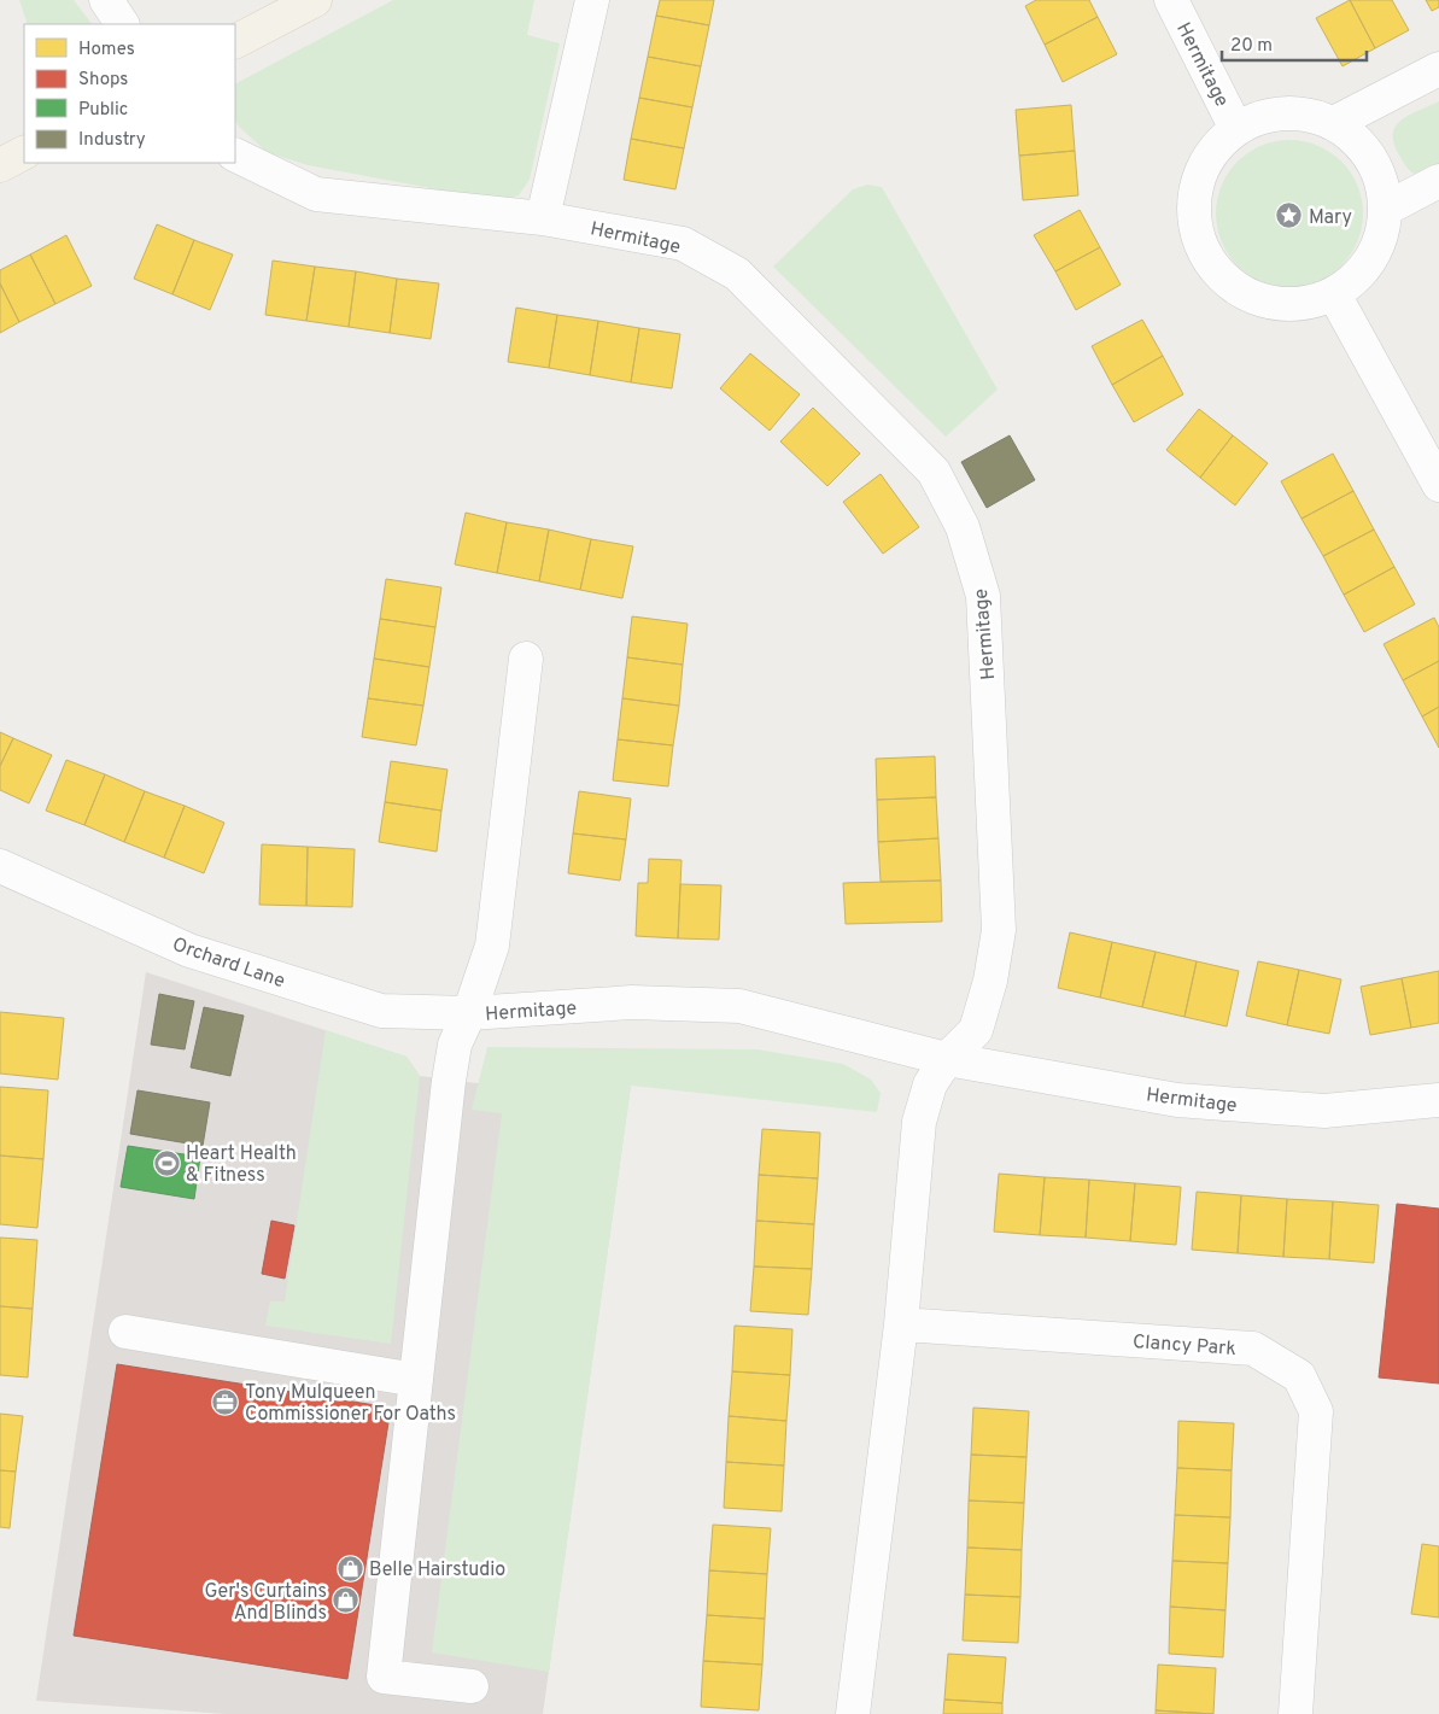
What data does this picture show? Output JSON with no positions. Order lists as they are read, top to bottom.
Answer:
{
  "streets": {
    "street": ["Hermitage", "Orchard Lane", "Clancy Park"]
  },
  "crossings": [
    ["Hermitage", "Orchard Lane"]
  ],
  "places": {
    "place": ["Mary"],
    "sports": ["Heart Health & Fitness"],
    "office": ["Tony Mulqueen Commissioner For Oaths"],
    "shop": ["Belle Hairstudio", "Ger's Curtains And Blinds"]
  },
  "legend": [
    "Homes",
    "Shops",
    "Public",
    "Industry"
  ],
  "scale_bar": "20 m"
}
